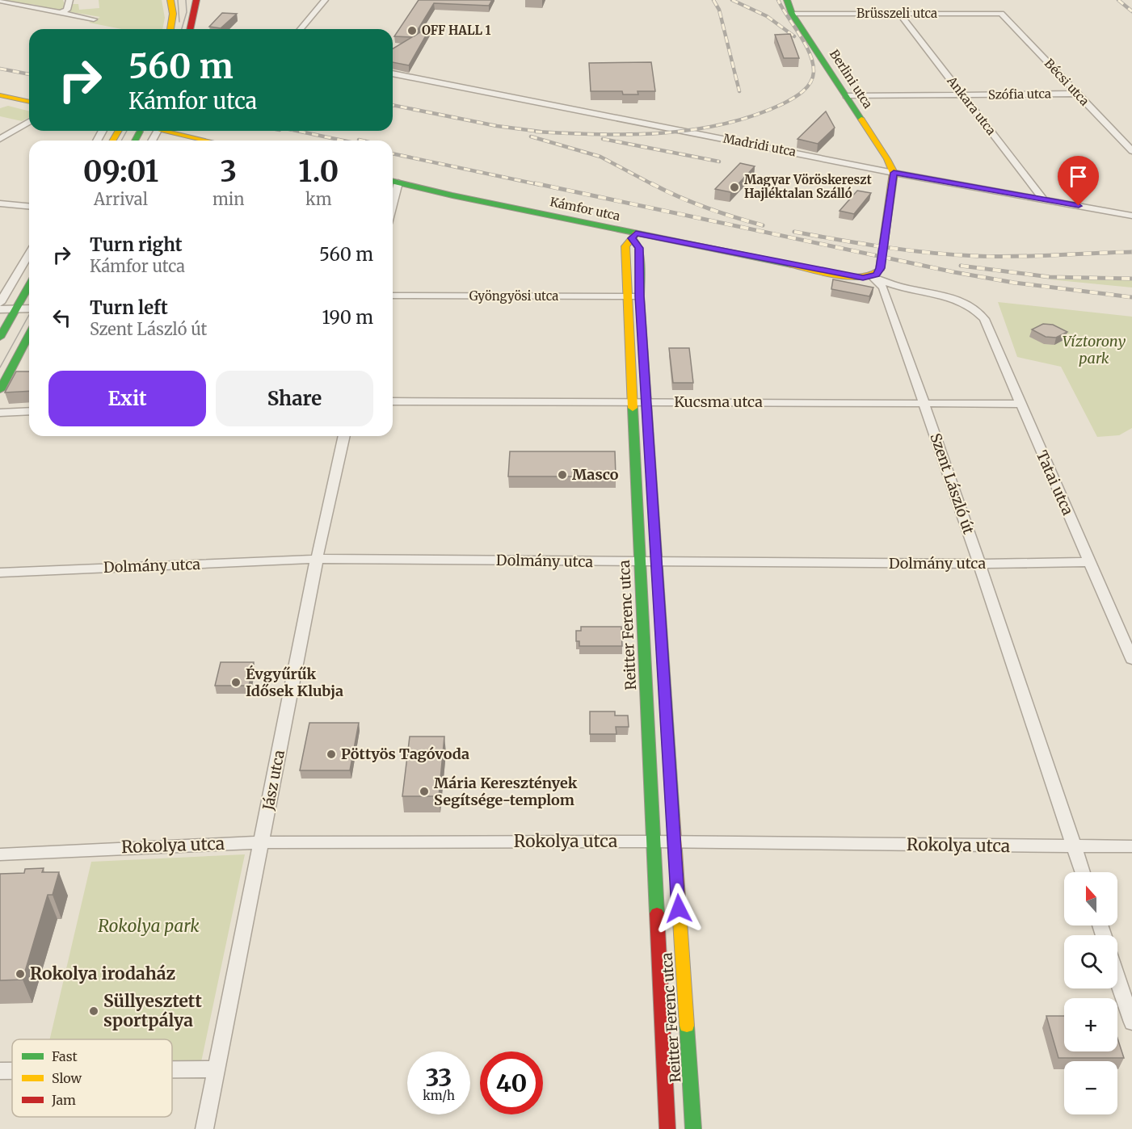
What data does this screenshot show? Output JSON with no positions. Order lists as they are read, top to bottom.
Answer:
{
  "streets": {
    "street": [
      "Brüsszeli utca",
      "Berlini utca",
      "Bécsi utca",
      "Szófia utca",
      "Ankara utca",
      "Madridi utca",
      "Kámfor utca",
      "Gyöngyösi utca",
      "Kucsma utca",
      "Tatai utca",
      "Szent László út",
      "Dolmány utca",
      "Reitter Ferenc utca",
      "Jász utca",
      "Rokolya utca"
    ]
  },
  "crossings": [
    ["Brüsszeli utca", "Berlini utca"],
    ["Brüsszeli utca", "Bécsi utca"],
    ["Brüsszeli utca", "Ankara utca"],
    ["Berlini utca", "Szófia utca"],
    ["Berlini utca", "Madridi utca"],
    ["Bécsi utca", "Szófia utca"],
    ["Szófia utca", "Ankara utca"],
    ["Ankara utca", "Madridi utca"],
    ["Kámfor utca", "Tatai utca"],
    ["Kámfor utca", "Szent László út"],
    ["Kámfor utca", "Reitter Ferenc utca"],
    ["Gyöngyösi utca", "Reitter Ferenc utca"],
    ["Kucsma utca", "Tatai utca"],
    ["Kucsma utca", "Szent László út"],
    ["Kucsma utca", "Reitter Ferenc utca"],
    ["Tatai utca", "Dolmány utca"],
    ["Szent László út", "Dolmány utca"],
    ["Szent László út", "Rokolya utca"],
    ["Dolmány utca", "Reitter Ferenc utca"],
    ["Dolmány utca", "Jász utca"],
    ["Reitter Ferenc utca", "Rokolya utca"],
    ["Jász utca", "Rokolya utca"]
  ],
  "parks": ["Víztorony park", "Rokolya park"],
  "places": [
    "OFF HALL 1",
    "Magyar Vöröskereszt Hajléktalan Szálló",
    "Masco",
    "Évgyűrűk Idősek Klubja",
    "Pöttyös Tagóvoda",
    "Mária Keresztények Segítsége-templom",
    "Rokolya irodaház",
    "Süllyesztett sportpálya"
  ],
  "legend": ["Fast", "Slow", "Jam"],
  "north": "top",
  "page": {
    "turn": ["560 m", "Kámfor utca"],
    "eta": [
      "09:01",
      "Arrival",
      "3",
      "min",
      "1.0",
      "km"
    ],
    "list": [
      {
        "name": "Turn right",
        "note": "Kámfor utca",
        "value": "560 m"
      },
      {
        "name": "Turn left",
        "note": "Szent László út",
        "value": "190 m"
      }
    ],
    "buttons": ["Exit", "Share"],
    "map_buttons": ["+", "−"],
    "speed": "33 km/h",
    "limit": "40"
  }
}
